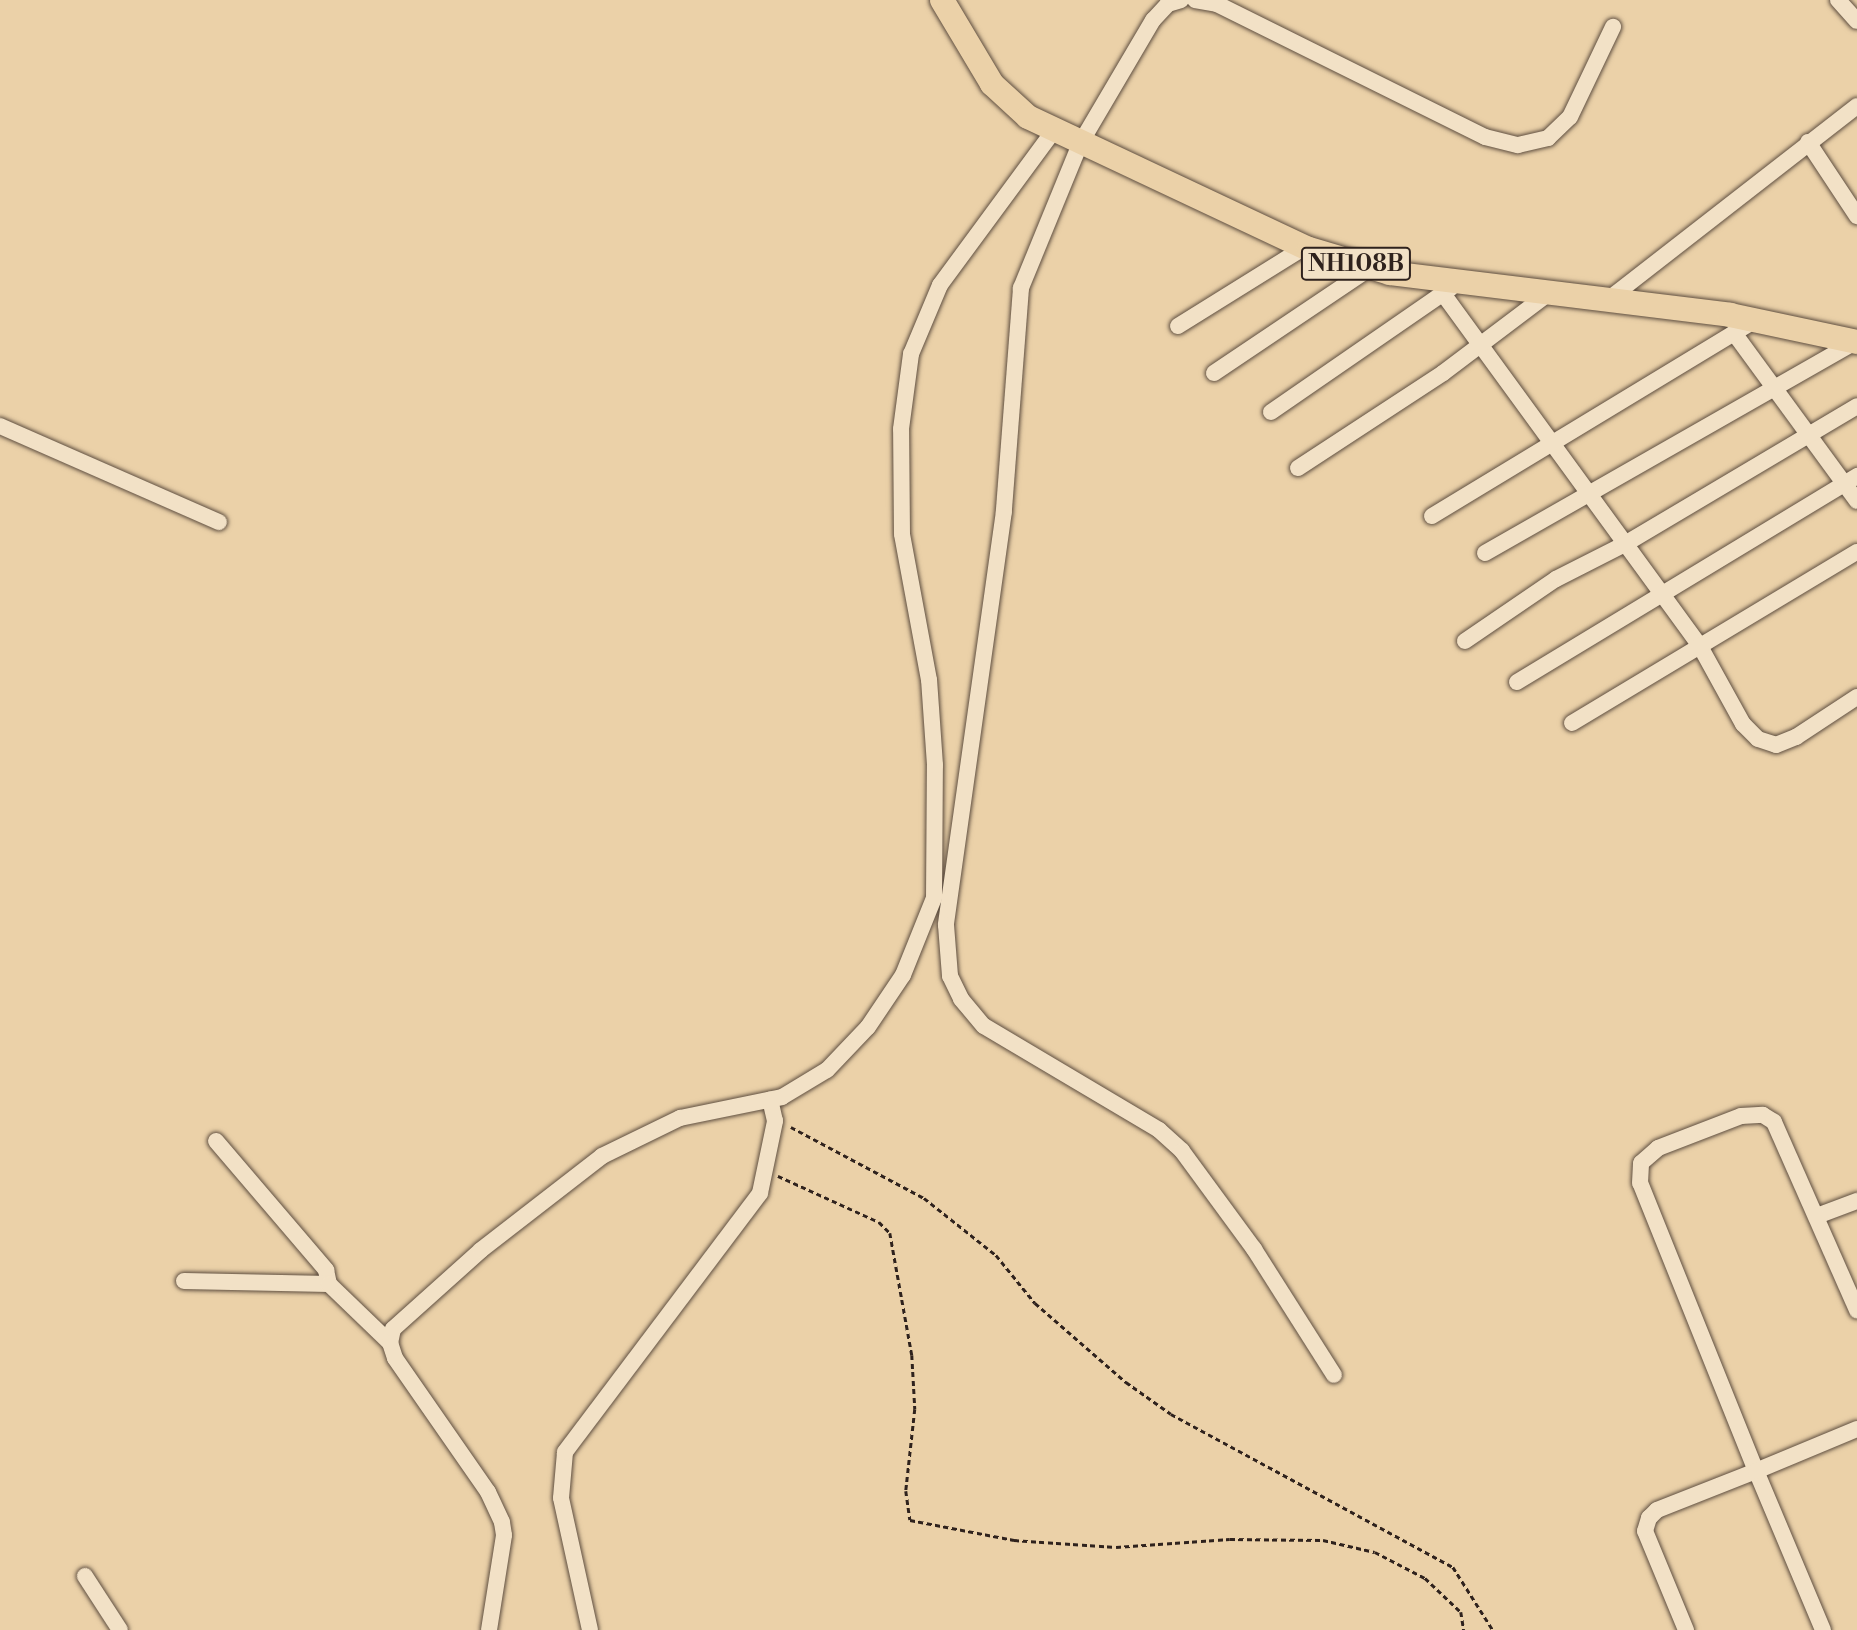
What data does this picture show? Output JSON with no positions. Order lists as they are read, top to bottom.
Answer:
{
  "streets": {
    "highway": ["NH108B"]
  }
}
